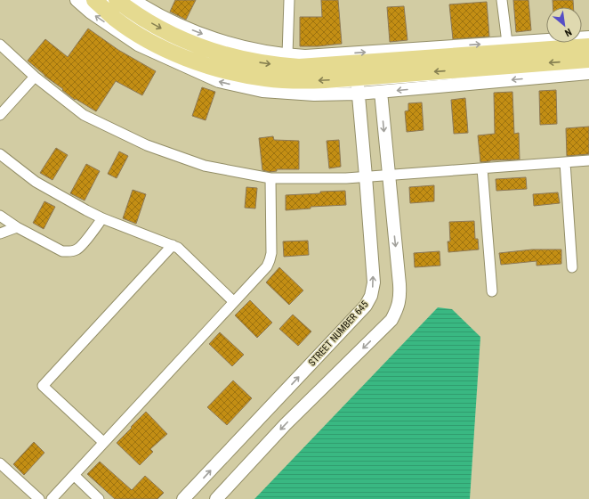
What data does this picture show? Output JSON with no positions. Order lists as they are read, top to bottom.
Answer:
{
  "streets": {
    "street": ["STREET NUMBER 645"]
  },
  "north": "bottom right"
}
